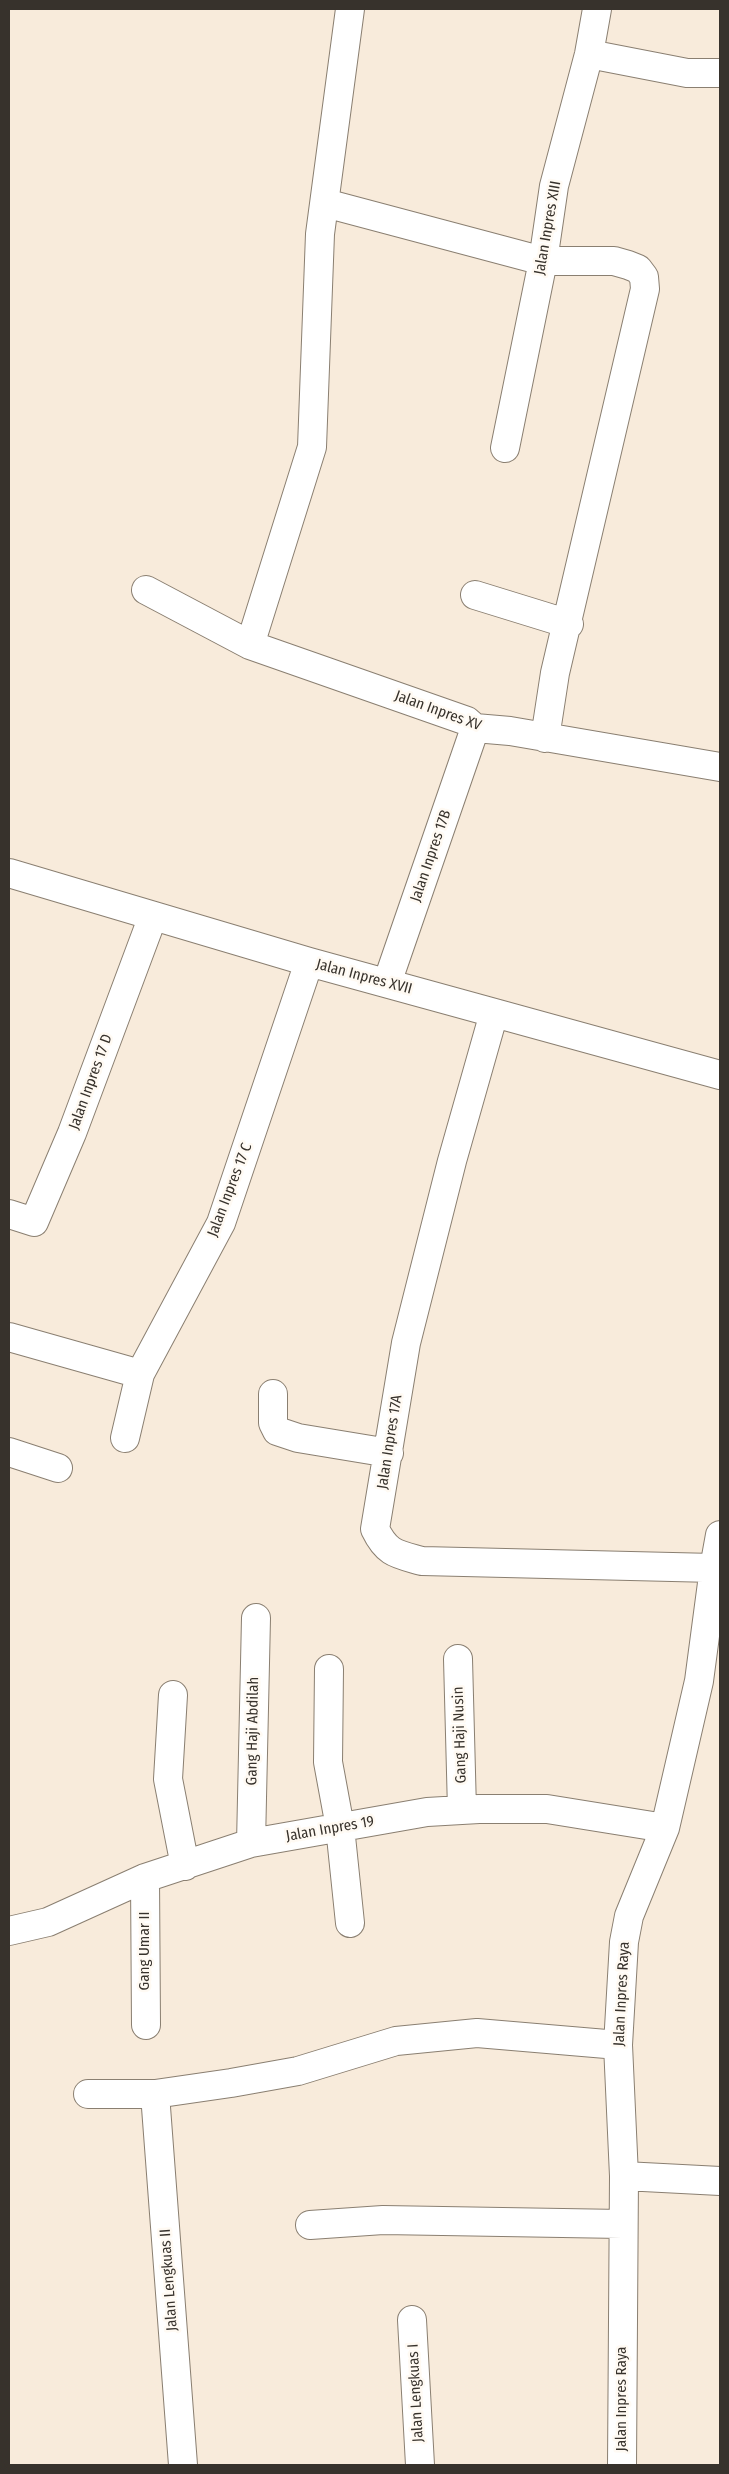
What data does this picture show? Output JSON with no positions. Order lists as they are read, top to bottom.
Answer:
{
  "streets": {
    "street": [
      "Jalan Inpres XIII",
      "Jalan Inpres XV",
      "Jalan Inpres 17B",
      "Jalan Inpres XVII",
      "Jalan Inpres 17 D",
      "Jalan Inpres 17 C",
      "Jalan Inpres 17A",
      "Gang Haji Abdilah",
      "Gang Haji Nusin",
      "Jalan Inpres 19",
      "Gang Umar II",
      "Jalan Inpres Raya",
      "Jalan Lengkuas II",
      "Jalan Lengkuas I"
    ]
  },
  "crossings": [
    ["Jalan Inpres XV", "Jalan Inpres 17B"],
    ["Jalan Inpres 17B", "Jalan Inpres XVII"],
    ["Jalan Inpres XVII", "Jalan Inpres 17 D"],
    ["Jalan Inpres XVII", "Jalan Inpres 17 C"],
    ["Jalan Inpres XVII", "Jalan Inpres 17A"],
    ["Jalan Inpres 17A", "Jalan Inpres Raya"],
    ["Gang Haji Abdilah", "Jalan Inpres 19"],
    ["Gang Haji Nusin", "Jalan Inpres 19"],
    ["Jalan Inpres 19", "Gang Umar II"],
    ["Jalan Inpres 19", "Jalan Inpres Raya"]
  ]
}
